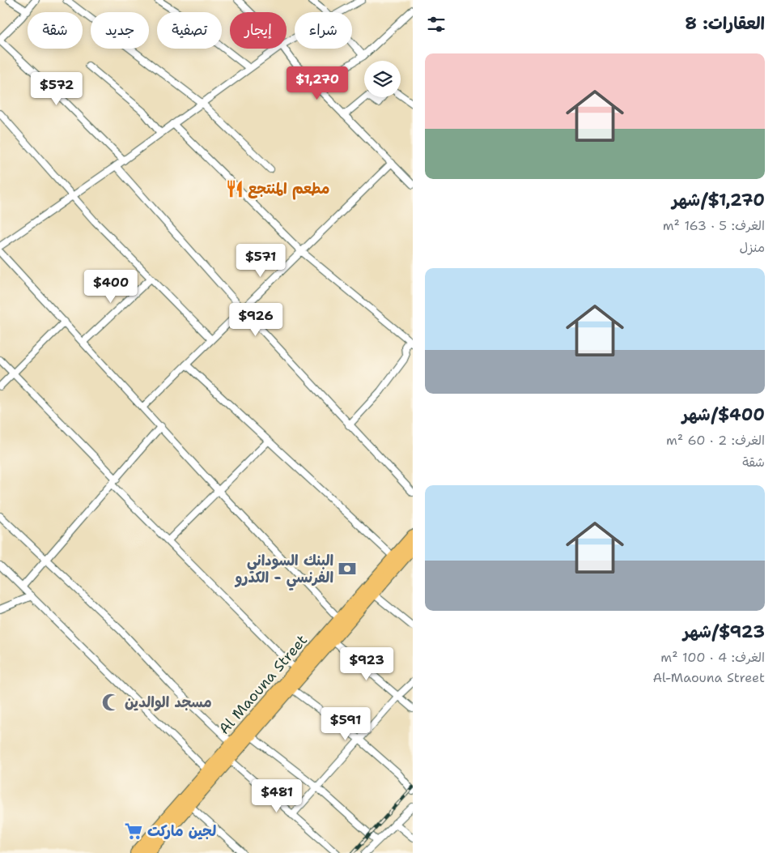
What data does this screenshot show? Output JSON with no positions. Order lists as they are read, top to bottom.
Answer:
{
  "streets": {
    "highway": ["Al Maouna Street"]
  },
  "places": {
    "restaurant": ["مطعم المنتجع"],
    "bank": ["البنك السوداني الفرنسي - الكدرو"],
    "mosque": ["مسجد الوالدين"],
    "supermarket": ["لجين ماركت"]
  },
  "page": {
    "heading": "العقارات: 8",
    "chip": [
      "شراء",
      "إيجار",
      "تصفية",
      "جديد",
      "شقة"
    ],
    "list": [
      {
        "name": "$1,270/شهر",
        "note": "الغرف: 5 · 163 m² · منزل"
      },
      {
        "name": "$400/شهر",
        "note": "الغرف: 2 · 60 m² · شقة"
      },
      {
        "name": "$923/شهر",
        "note": "الغرف: 4 · 100 m² · Al-Maouna Street"
      }
    ],
    "price": [
      "$1,270",
      "$572",
      "$571",
      "$400",
      "$926",
      "$923",
      "$591",
      "$481"
    ]
  }
}
